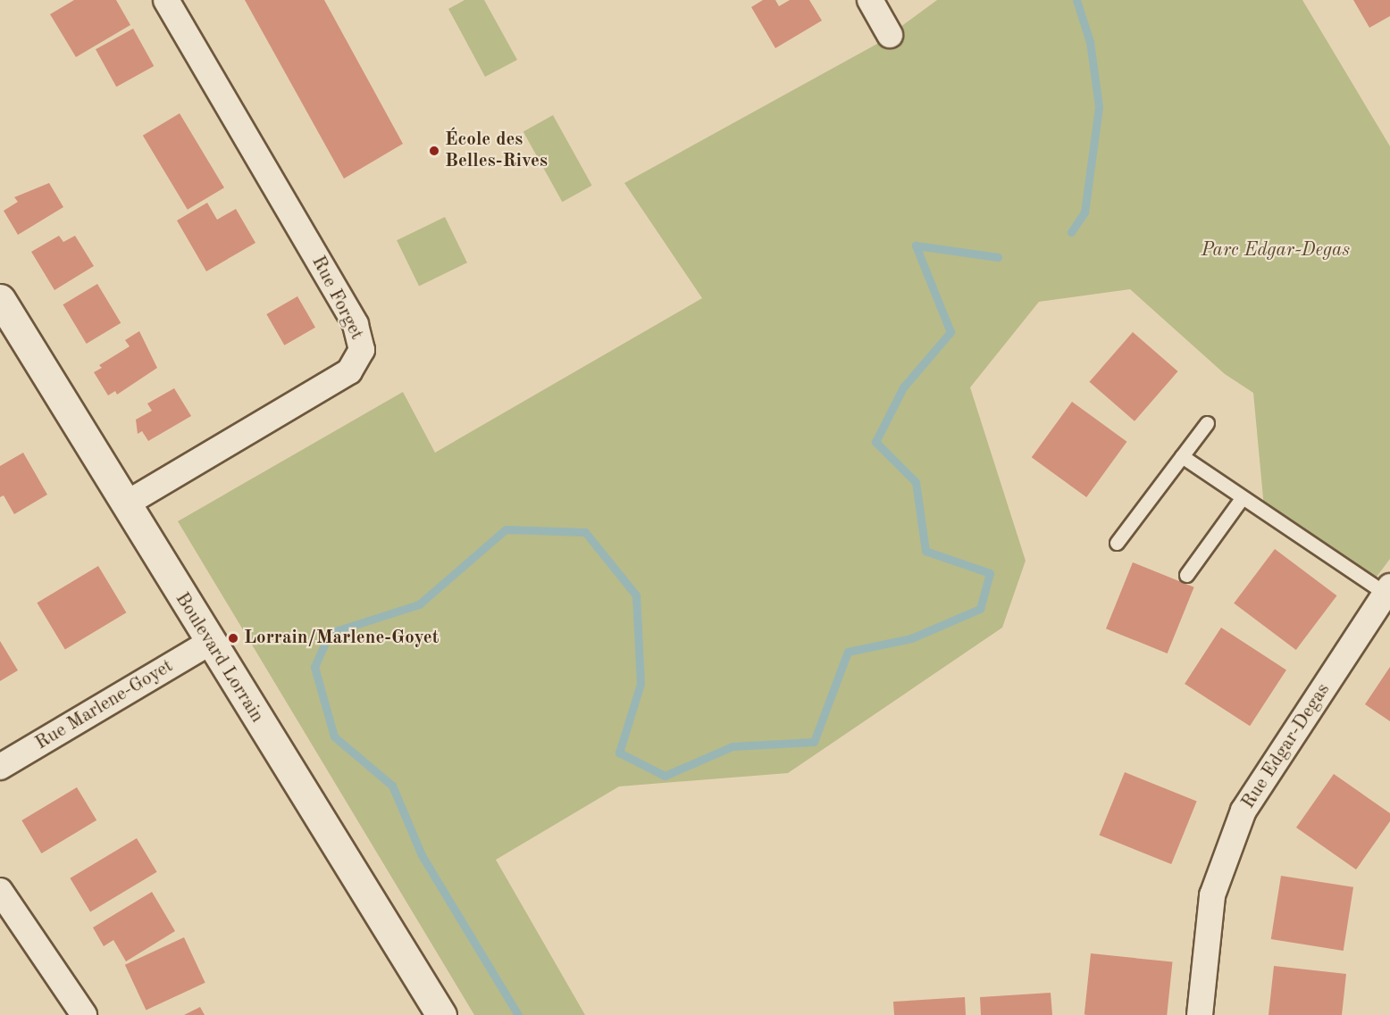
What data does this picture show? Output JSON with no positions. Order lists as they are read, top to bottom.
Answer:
{
  "streets": {
    "main road": ["Boulevard Lorrain"],
    "street": ["Rue Forget", "Rue Marlene-Goyet", "Rue Edgar-Degas"]
  },
  "crossings": [
    ["Rue Forget", "Boulevard Lorrain"],
    ["Boulevard Lorrain", "Rue Marlene-Goyet"]
  ],
  "parks": ["Parc Edgar-Degas"],
  "places": ["École des Belles-Rives", "Lorrain/Marlene-Goyet"]
}
